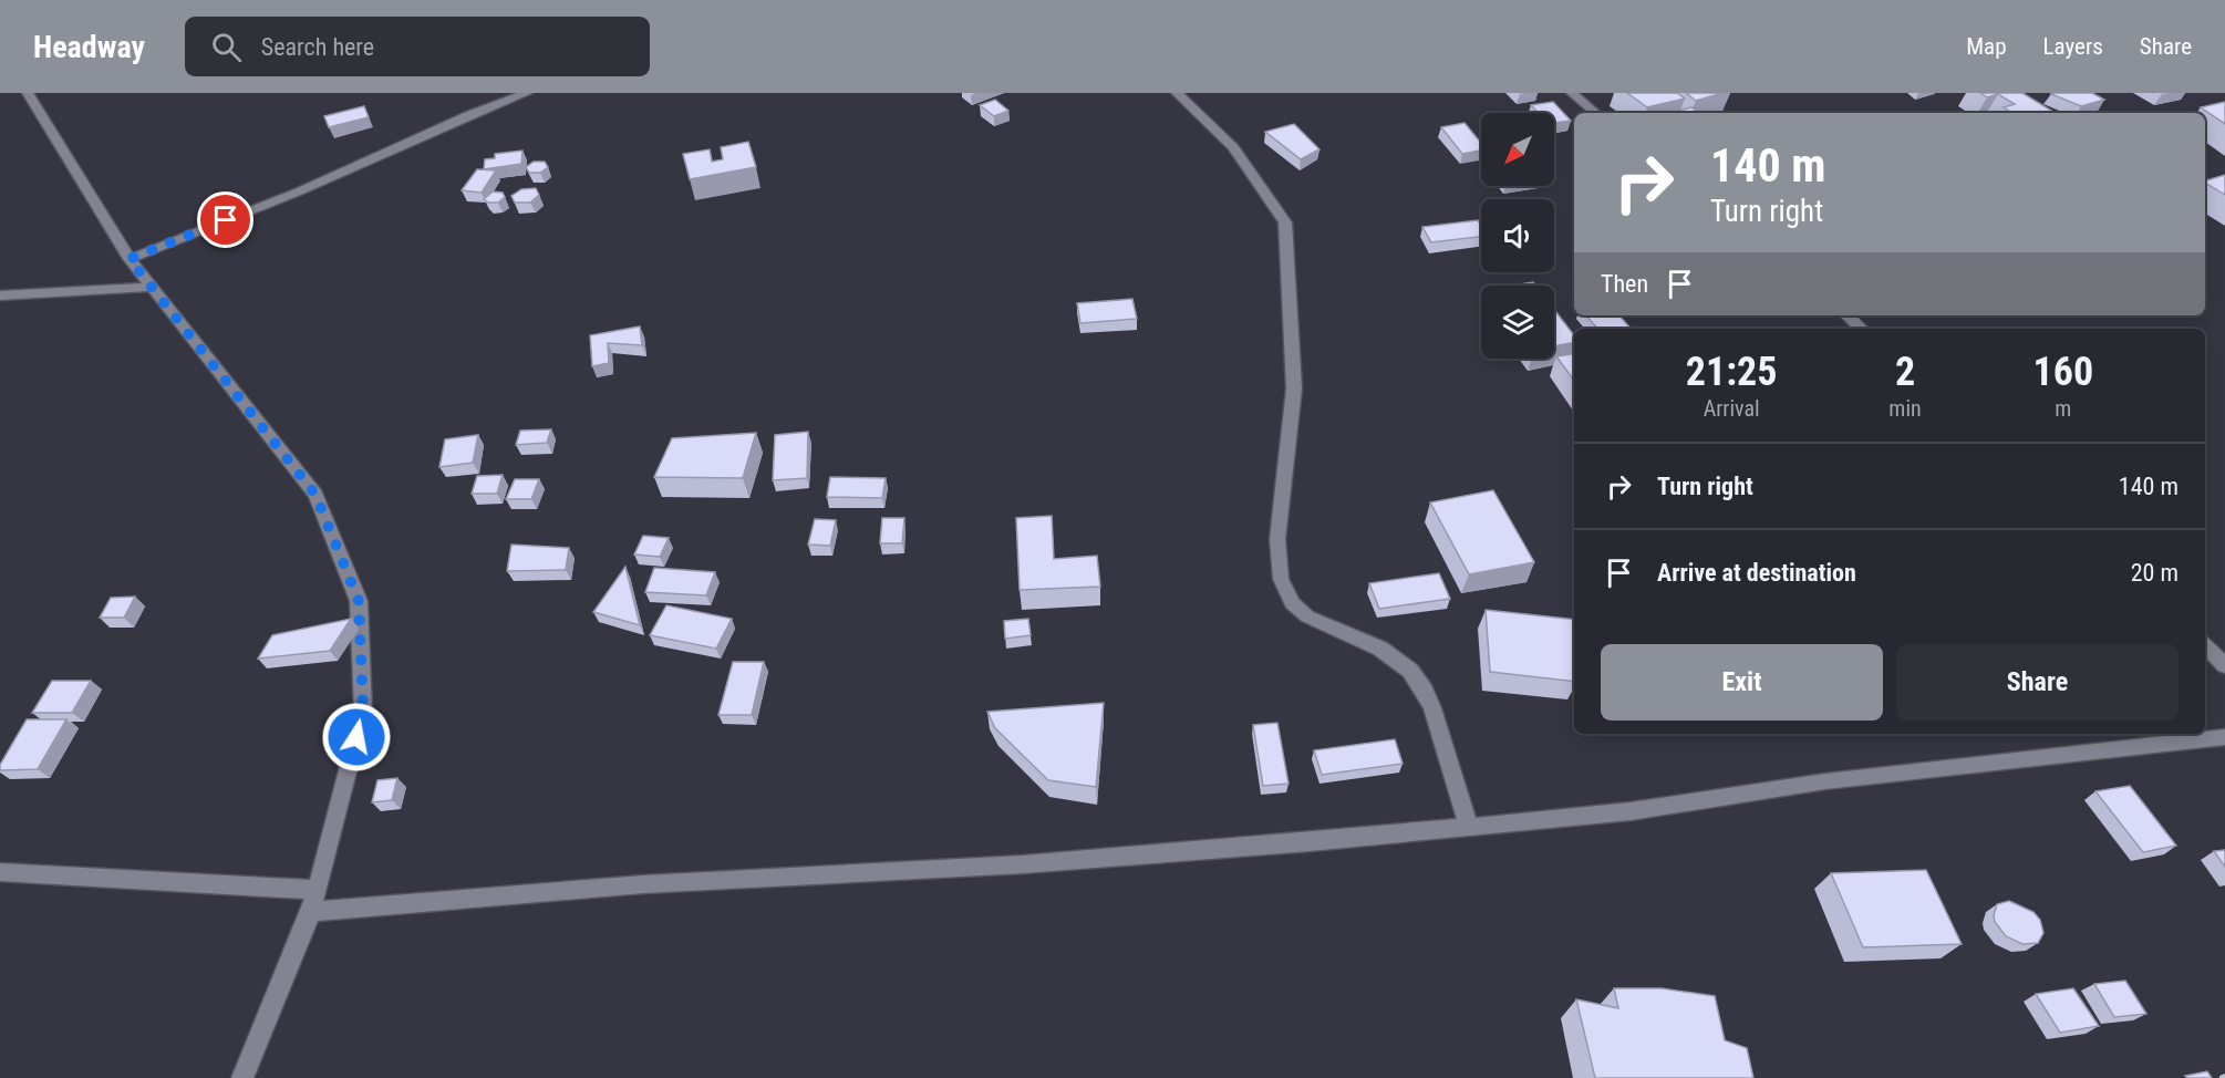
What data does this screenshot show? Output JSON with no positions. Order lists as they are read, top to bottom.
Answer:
{
  "north": "bottom left",
  "page": {
    "header": "Headway",
    "search": "Search here",
    "nav": ["Map", "Layers", "Share"],
    "turn": ["140 m", "Turn right"],
    "then": "Then",
    "eta": [
      "21:25",
      "Arrival",
      "2",
      "min",
      "160",
      "m"
    ],
    "list": [
      {
        "name": "Turn right",
        "value": "140 m"
      },
      {
        "name": "Arrive at destination",
        "value": "20 m"
      }
    ],
    "buttons": ["Exit", "Share"]
  }
}
